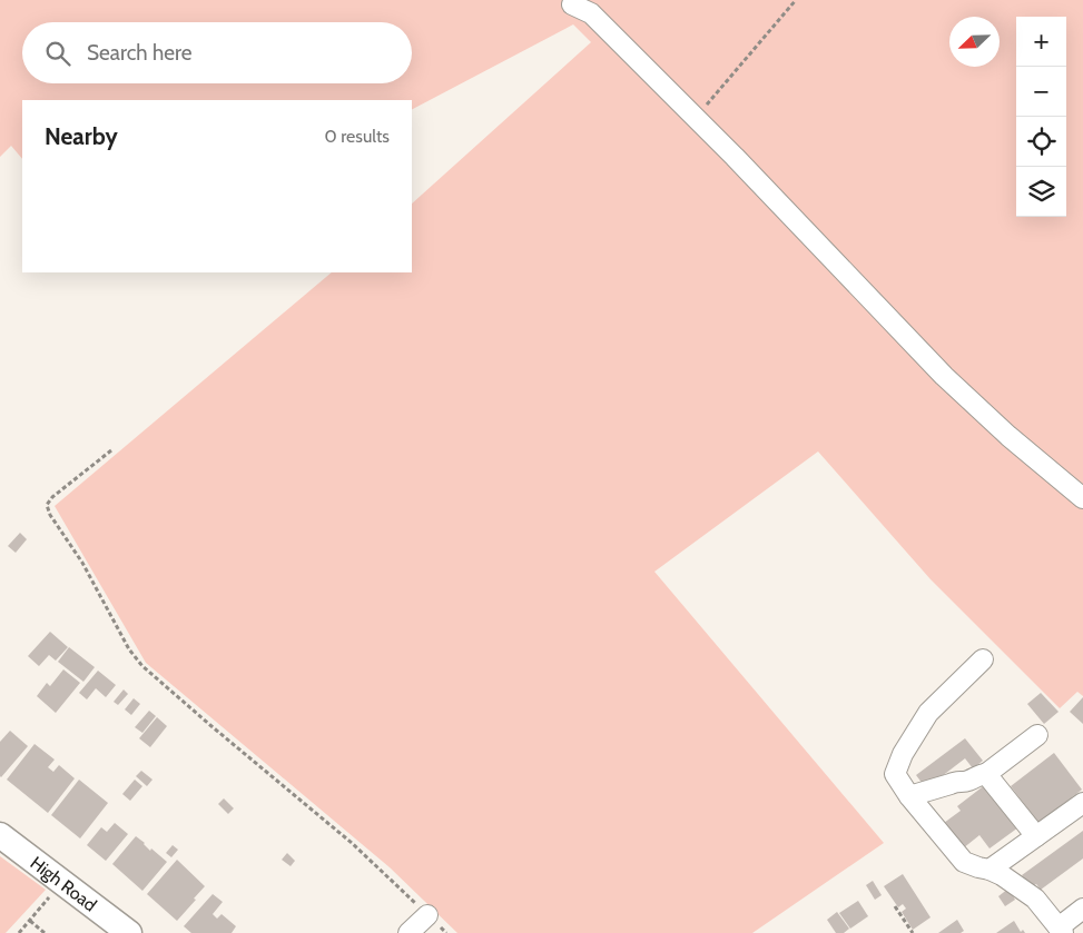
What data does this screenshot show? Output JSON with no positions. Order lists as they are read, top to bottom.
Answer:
{
  "streets": {
    "main road": ["High Road"]
  },
  "north": "bottom left",
  "page": {
    "map_buttons": ["+", "−"],
    "search": "Search here",
    "heading": ["Nearby", "0 results"]
  }
}
